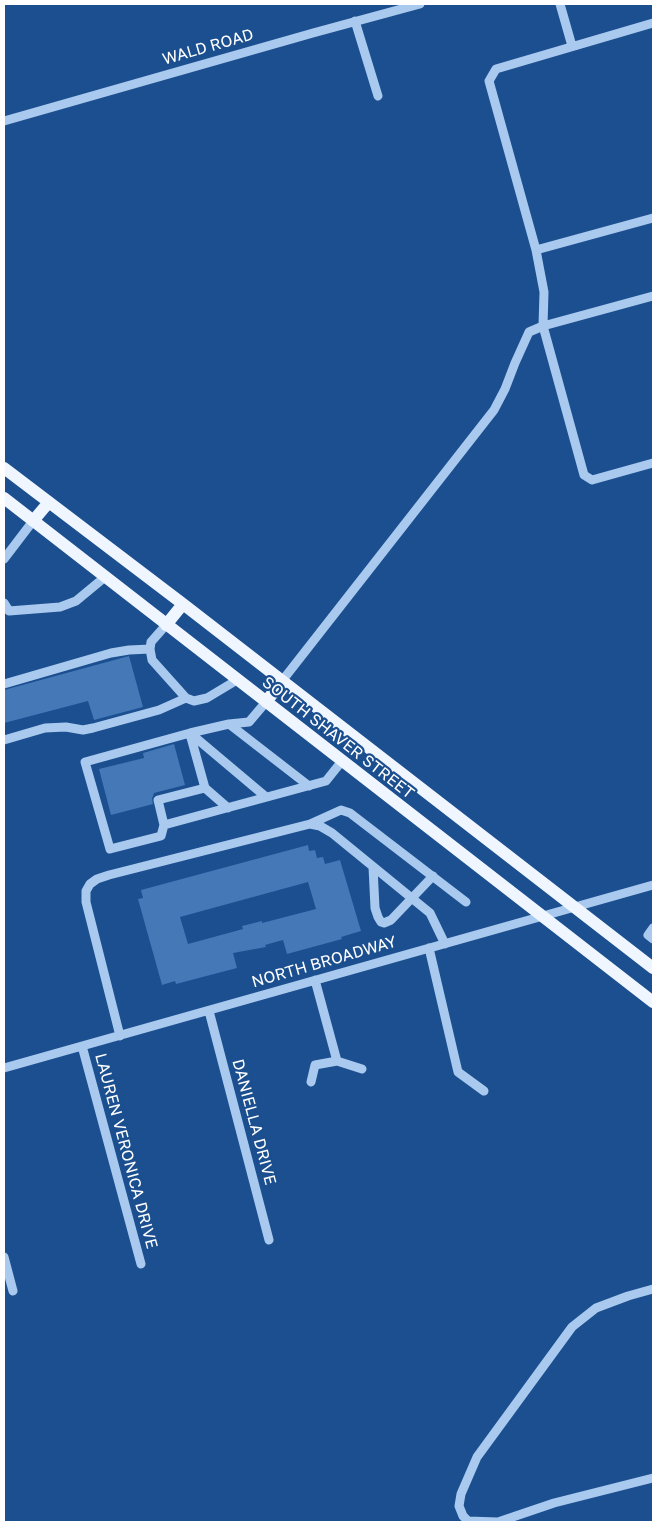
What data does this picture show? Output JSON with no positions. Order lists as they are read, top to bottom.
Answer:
{
  "streets": {
    "main road": ["SOUTH SHAVER STREET"],
    "street": [
      "WALD ROAD",
      "NORTH BROADWAY",
      "DANIELLA DRIVE",
      "LAUREN VERONICA DRIVE"
    ]
  },
  "crossings": [
    ["SOUTH SHAVER STREET", "NORTH BROADWAY"],
    ["NORTH BROADWAY", "DANIELLA DRIVE"],
    ["NORTH BROADWAY", "LAUREN VERONICA DRIVE"]
  ]
}
